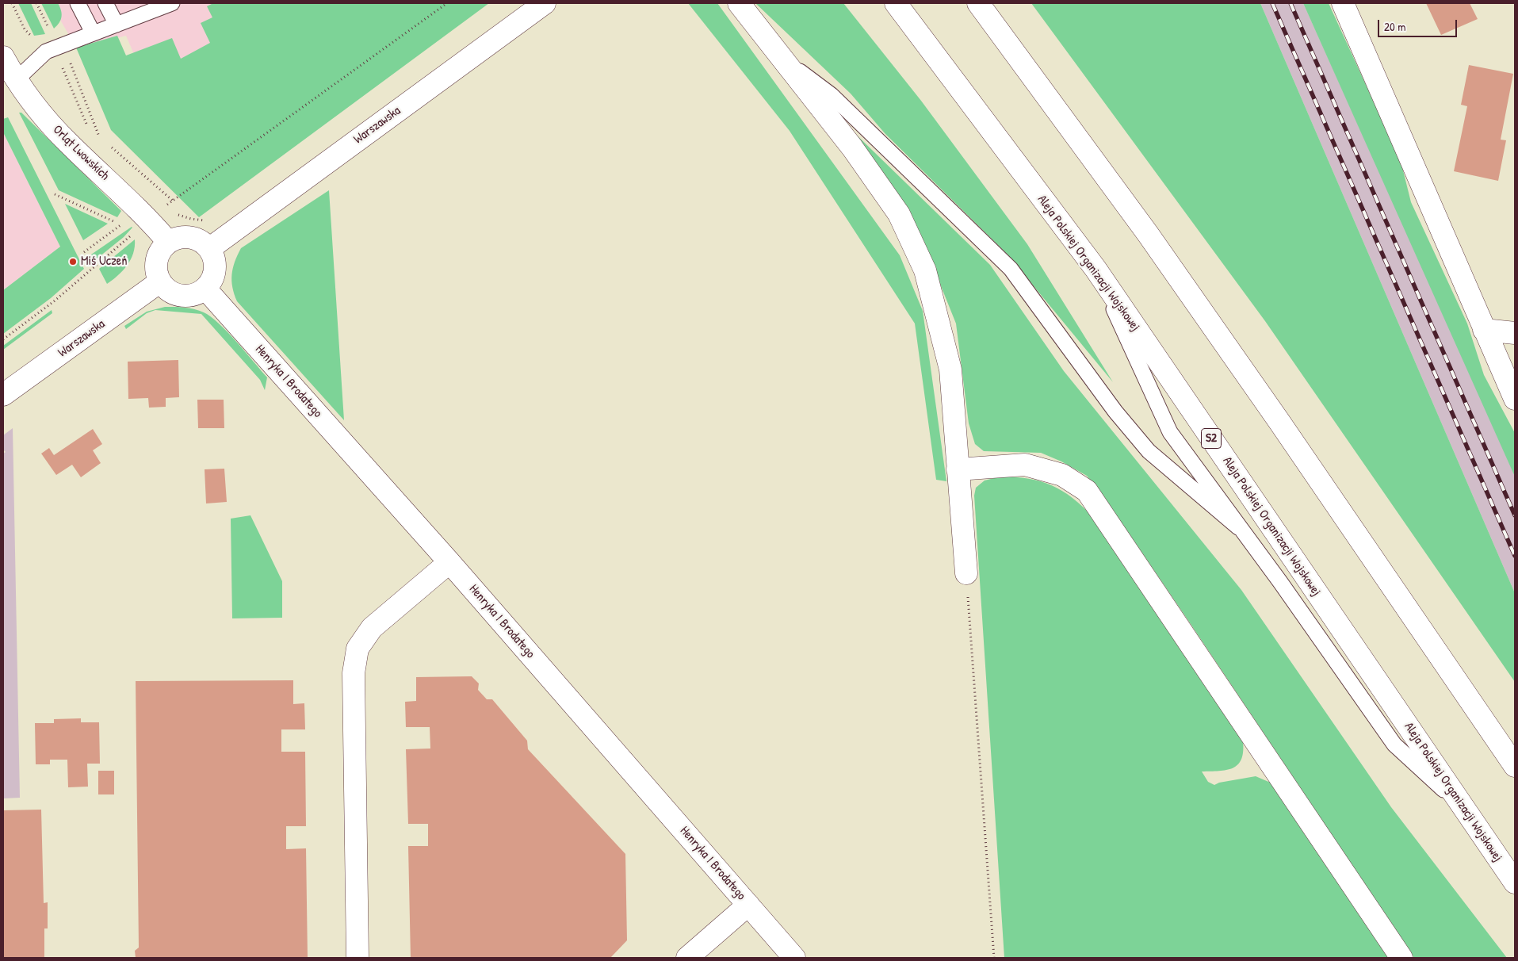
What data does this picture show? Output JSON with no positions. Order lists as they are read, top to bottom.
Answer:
{
  "streets": {
    "main road": [
      "Warszawska",
      "Orląt Lwowskich",
      "Aleja Polskiej Organizacji Wojskowej",
      "Henryka I Brodatego",
      "S2"
    ]
  },
  "crossings": [
    ["Warszawska", "Orląt Lwowskich"],
    ["Warszawska", "Henryka I Brodatego"],
    ["Orląt Lwowskich", "Henryka I Brodatego"]
  ],
  "places": ["Miś Uczeń"],
  "scale_bar": "20 m"
}
